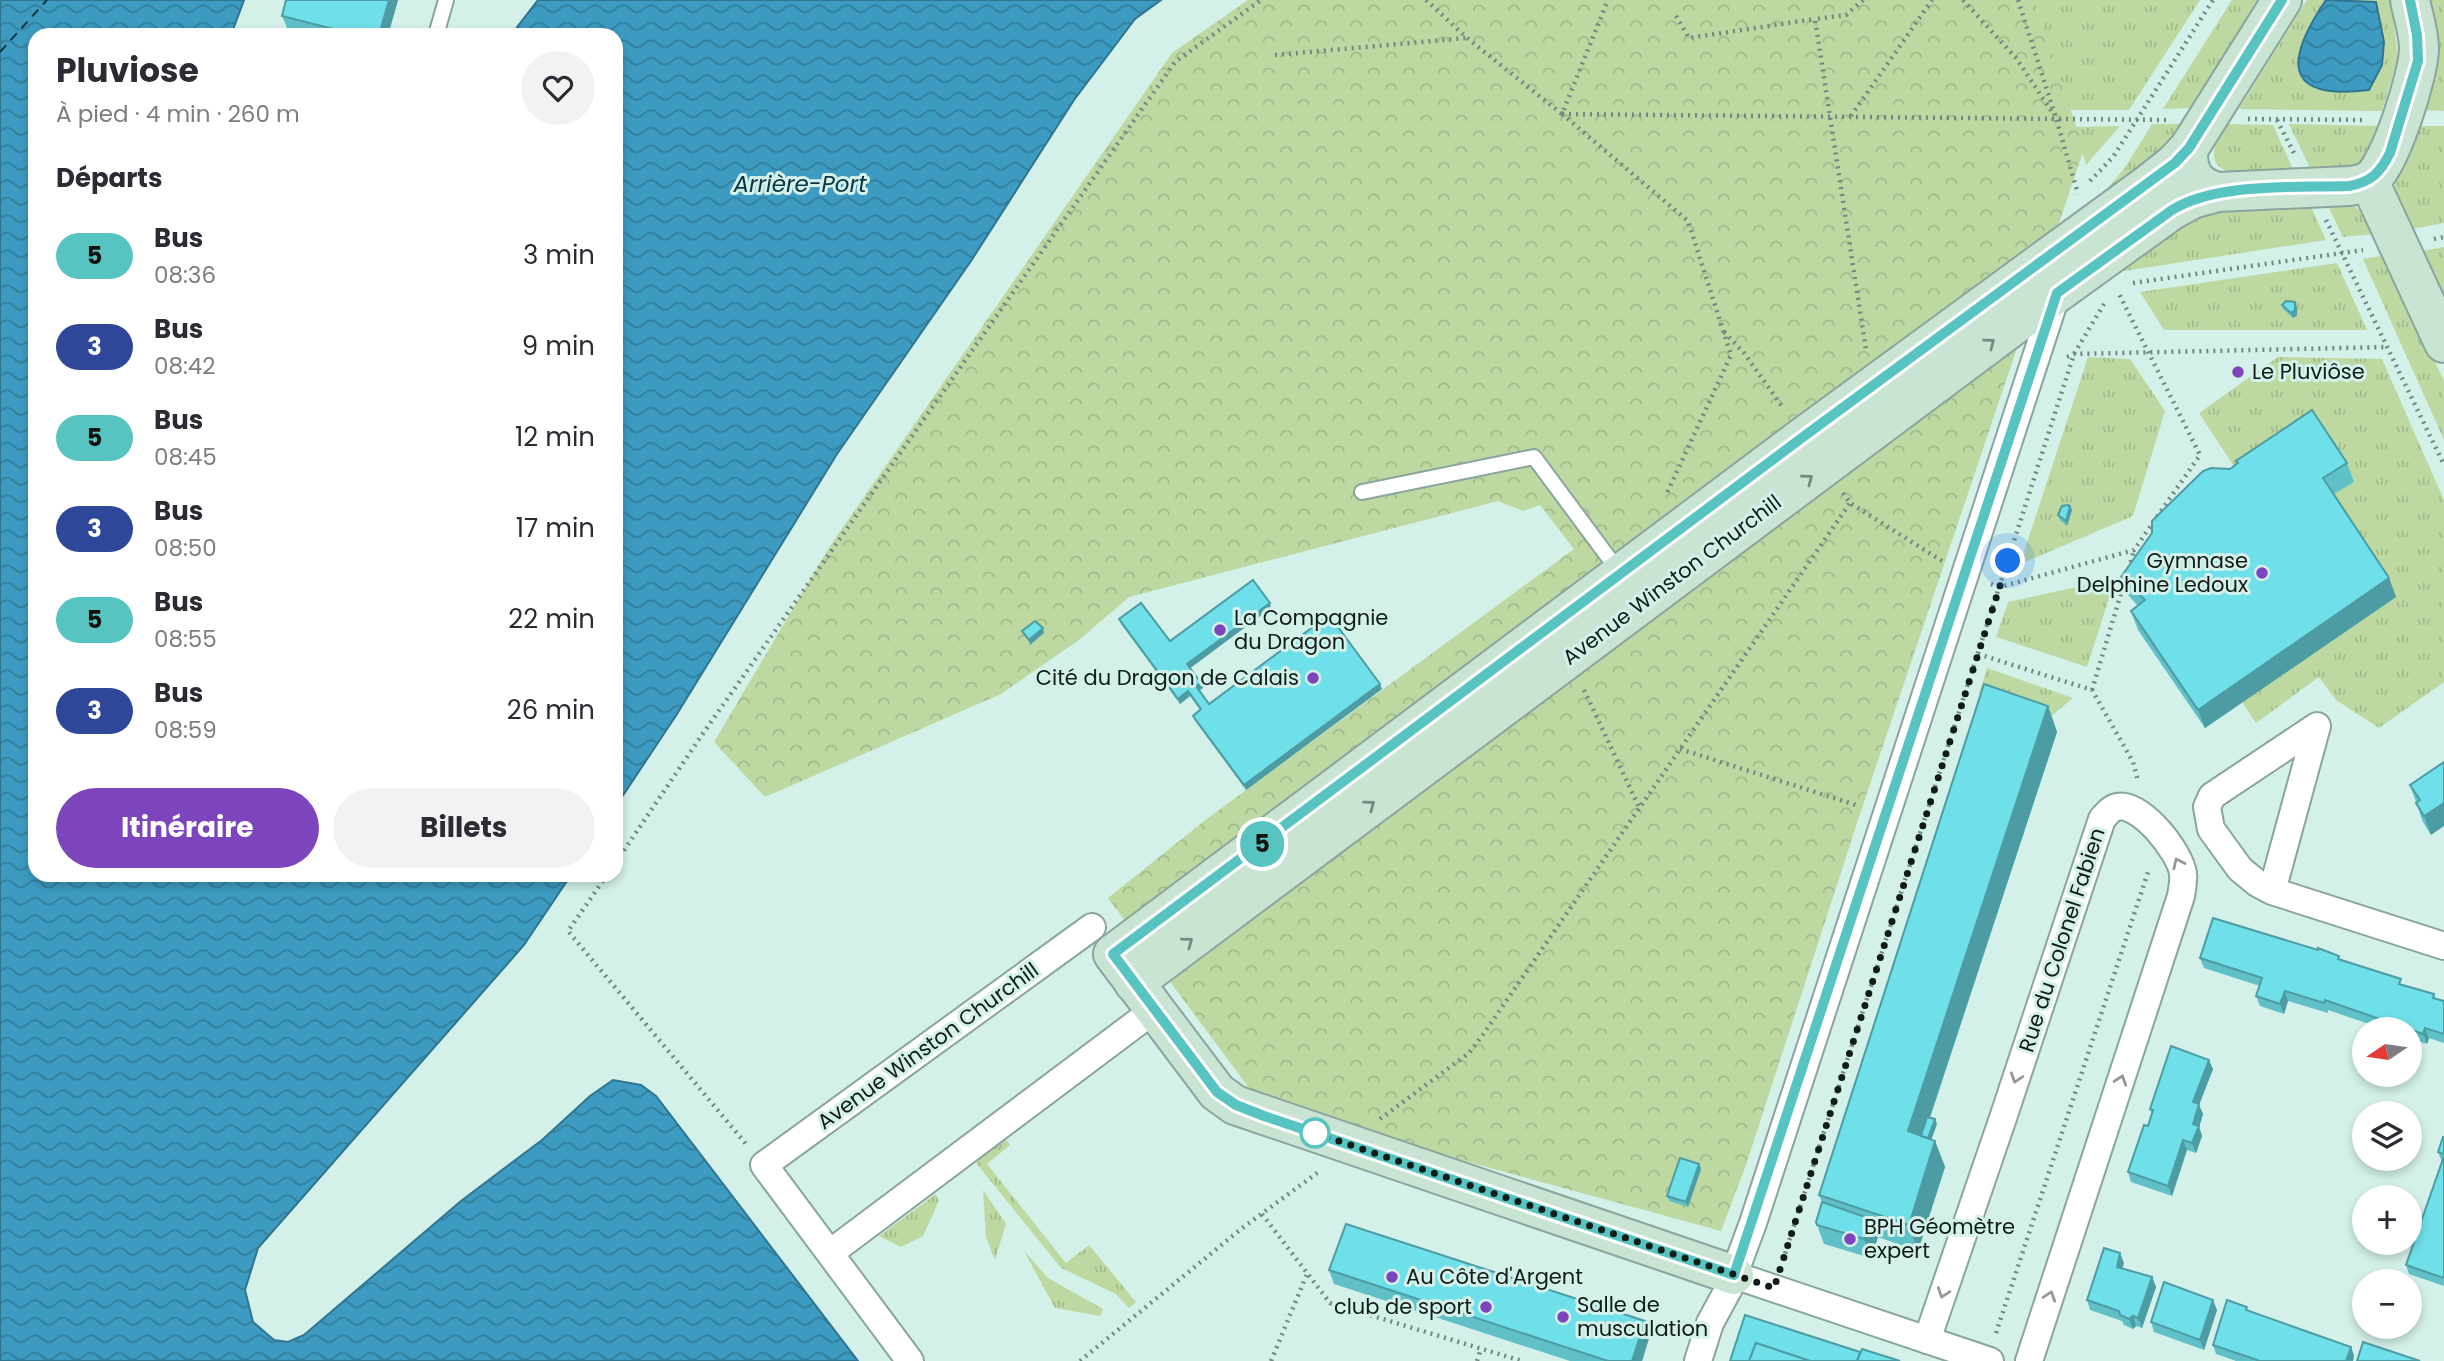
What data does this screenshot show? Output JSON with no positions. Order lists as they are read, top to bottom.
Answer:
{
  "streets": {
    "street": ["Avenue Winston Churchill", "Rue du Colonel Fabien"]
  },
  "water": ["Arrière-Port"],
  "places": [
    "Le Pluviôse",
    "Gymnase Delphine Ledoux",
    "La Compagnie du Dragon",
    "Cité du Dragon de Calais",
    "BPH Géomètre expert",
    "Au Côte d'Argent",
    "club de sport",
    "Salle de musculation"
  ],
  "lines": ["bus line 5"],
  "north": "left",
  "page": {
    "on_map": "5",
    "heading": [
      ["Pluviose", "À pied · 4 min · 260 m"],
      "Départs"
    ],
    "list": [
      {
        "mark": "5",
        "name": "Bus",
        "note": "08:36",
        "value": "3 min"
      },
      {
        "mark": "3",
        "name": "Bus",
        "note": "08:42",
        "value": "9 min"
      },
      {
        "mark": "5",
        "name": "Bus",
        "note": "08:45",
        "value": "12 min"
      },
      {
        "mark": "3",
        "name": "Bus",
        "note": "08:50",
        "value": "17 min"
      },
      {
        "mark": "5",
        "name": "Bus",
        "note": "08:55",
        "value": "22 min"
      },
      {
        "mark": "3",
        "name": "Bus",
        "note": "08:59",
        "value": "26 min"
      }
    ],
    "buttons": ["Itinéraire", "Billets"],
    "map_buttons": ["+", "−"]
  }
}
